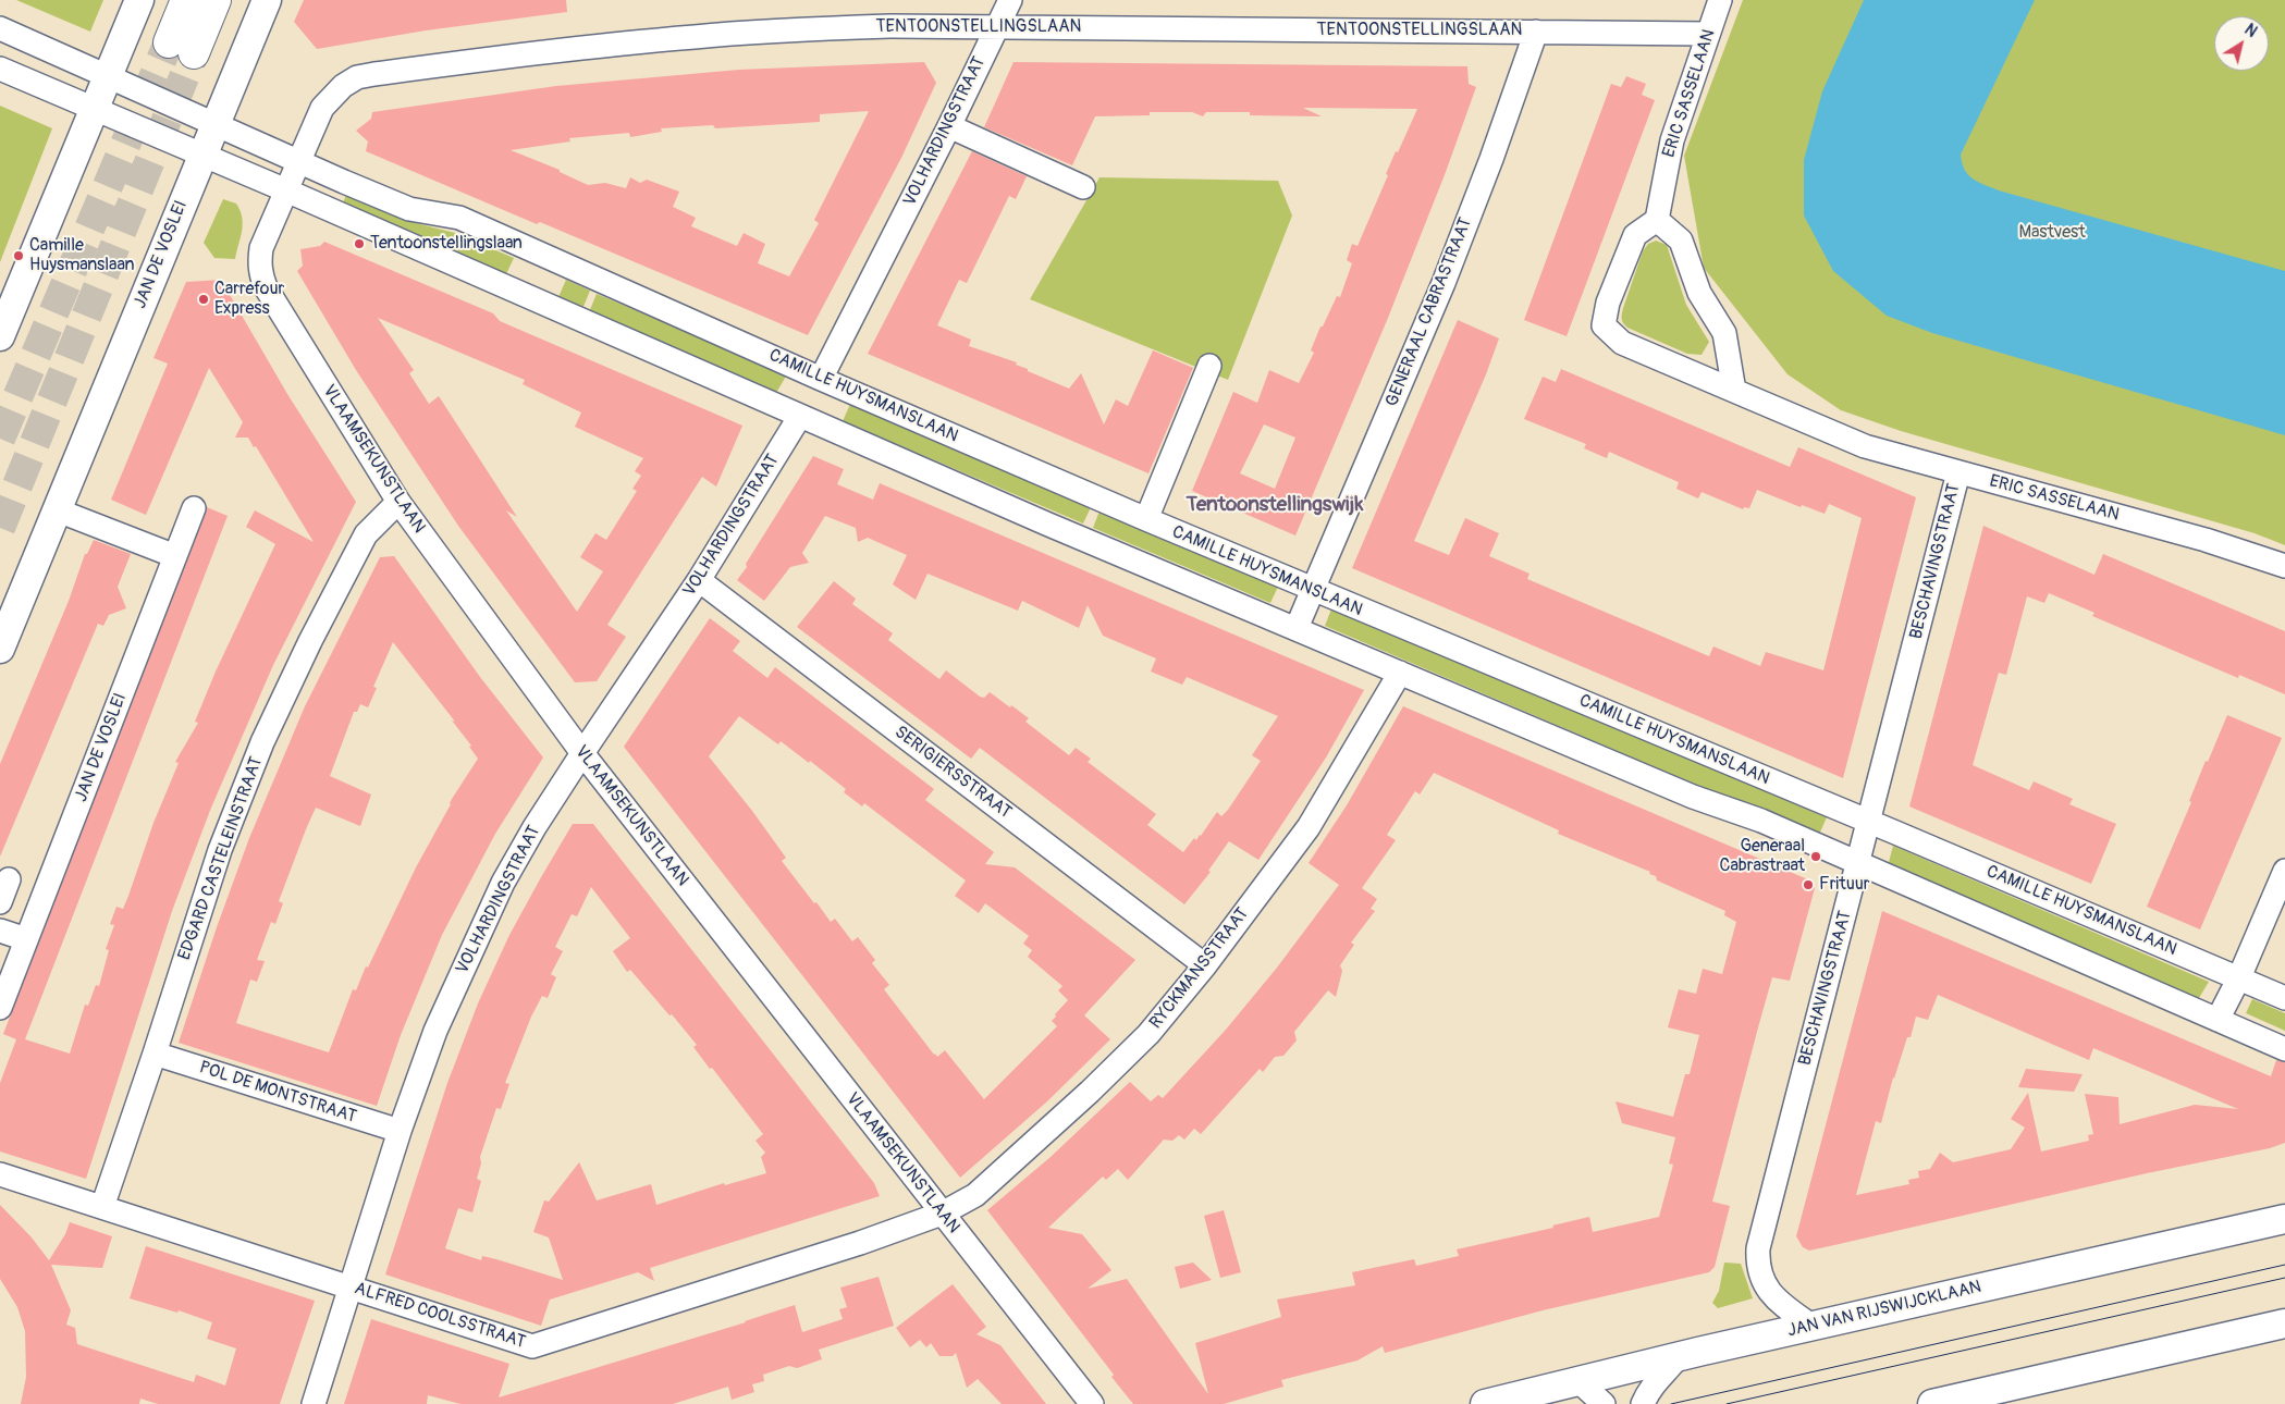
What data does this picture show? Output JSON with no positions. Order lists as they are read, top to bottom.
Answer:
{
  "streets": {
    "main road": ["JAN DE VOSLEI", "JAN VAN RIJSWIJCKLAAN"],
    "street": [
      "TENTOONSTELLINGSLAAN",
      "ERIC SASSELAAN",
      "VOLHARDINGSTRAAT",
      "GENERAAL CABRASTRAAT",
      "CAMILLE HUYSMANSLAAN",
      "VLAAMSEKUNSTLAAN",
      "BESCHAVINGSTRAAT",
      "SERIGIERSSTRAAT",
      "EDGARD CASTELEINSTRAAT",
      "RYCKMANSSTRAAT",
      "POL DE MONTSTRAAT",
      "ALFRED COOLSSTRAAT"
    ]
  },
  "crossings": [
    ["TENTOONSTELLINGSLAAN", "ERIC SASSELAAN"],
    ["TENTOONSTELLINGSLAAN", "VOLHARDINGSTRAAT"],
    ["TENTOONSTELLINGSLAAN", "GENERAAL CABRASTRAAT"],
    ["TENTOONSTELLINGSLAAN", "CAMILLE HUYSMANSLAAN"],
    ["ERIC SASSELAAN", "BESCHAVINGSTRAAT"],
    ["VOLHARDINGSTRAAT", "CAMILLE HUYSMANSLAAN"],
    ["VOLHARDINGSTRAAT", "VLAAMSEKUNSTLAAN"],
    ["VOLHARDINGSTRAAT", "SERIGIERSSTRAAT"],
    ["VOLHARDINGSTRAAT", "POL DE MONTSTRAAT"],
    ["VOLHARDINGSTRAAT", "ALFRED COOLSSTRAAT"],
    ["JAN DE VOSLEI", "CAMILLE HUYSMANSLAAN"],
    ["GENERAAL CABRASTRAAT", "CAMILLE HUYSMANSLAAN"],
    ["CAMILLE HUYSMANSLAAN", "BESCHAVINGSTRAAT"],
    ["VLAAMSEKUNSTLAAN", "EDGARD CASTELEINSTRAAT"],
    ["VLAAMSEKUNSTLAAN", "RYCKMANSSTRAAT"],
    ["VLAAMSEKUNSTLAAN", "ALFRED COOLSSTRAAT"],
    ["BESCHAVINGSTRAAT", "JAN VAN RIJSWIJCKLAAN"],
    ["SERIGIERSSTRAAT", "RYCKMANSSTRAAT"],
    ["EDGARD CASTELEINSTRAAT", "POL DE MONTSTRAAT"],
    ["EDGARD CASTELEINSTRAAT", "ALFRED COOLSSTRAAT"],
    ["RYCKMANSSTRAAT", "ALFRED COOLSSTRAAT"]
  ],
  "districts": ["Tentoonstellingswijk"],
  "parks": ["Mastvest"],
  "places": [
    "Tentoonstellingslaan",
    "Camille Huysmanslaan",
    "Carrefour Express",
    "Generaal Cabrastraat",
    "Frituur"
  ],
  "north": "top right"
}
